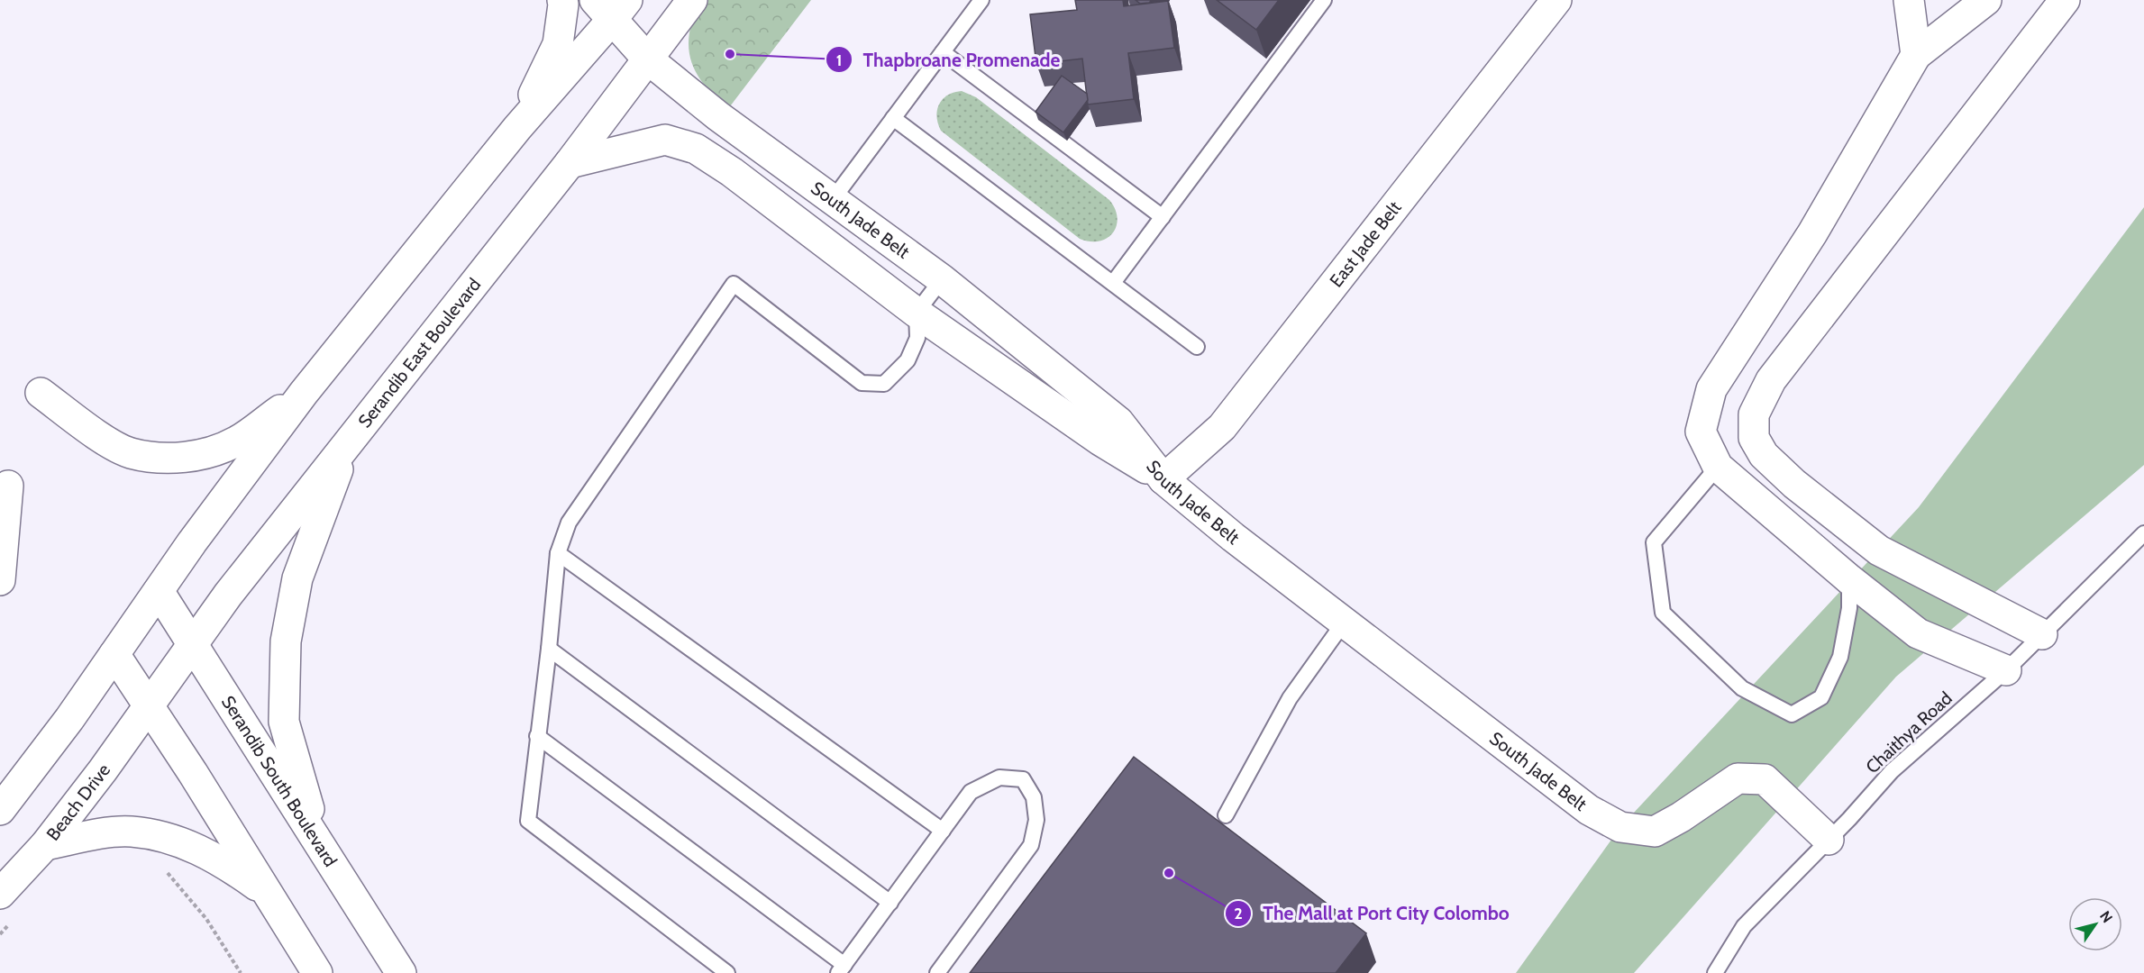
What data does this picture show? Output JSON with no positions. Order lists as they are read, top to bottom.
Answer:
{
  "streets": {
    "street": [
      "South Jade Belt",
      "East Jade Belt",
      "Serandib East Boulevard",
      "Serandib South Boulevard",
      "Beach Drive"
    ],
    "lane": ["Chaithya Road"]
  },
  "crossings": [
    ["South Jade Belt", "East Jade Belt"],
    ["South Jade Belt", "Serandib East Boulevard"],
    ["South Jade Belt", "Chaithya Road"],
    ["Serandib East Boulevard", "Serandib South Boulevard"],
    ["Serandib East Boulevard", "Beach Drive"]
  ],
  "places": ["Thapbroane Promenade", "The Mall at Port City Colombo"],
  "north": "top right"
}
